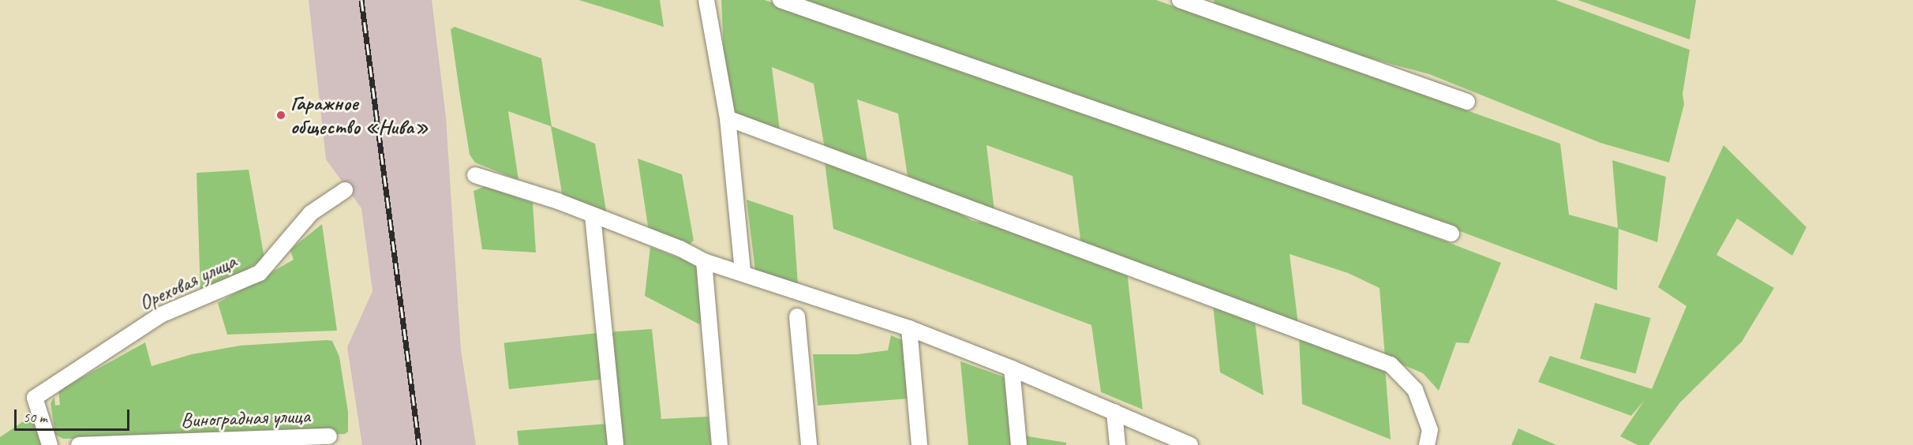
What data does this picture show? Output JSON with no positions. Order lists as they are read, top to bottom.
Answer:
{
  "streets": {
    "street": ["Ореховая улица", "Виноградная улица"]
  },
  "places": ["Гаражное общество «Нива»"],
  "scale_bar": "50 m"
}
